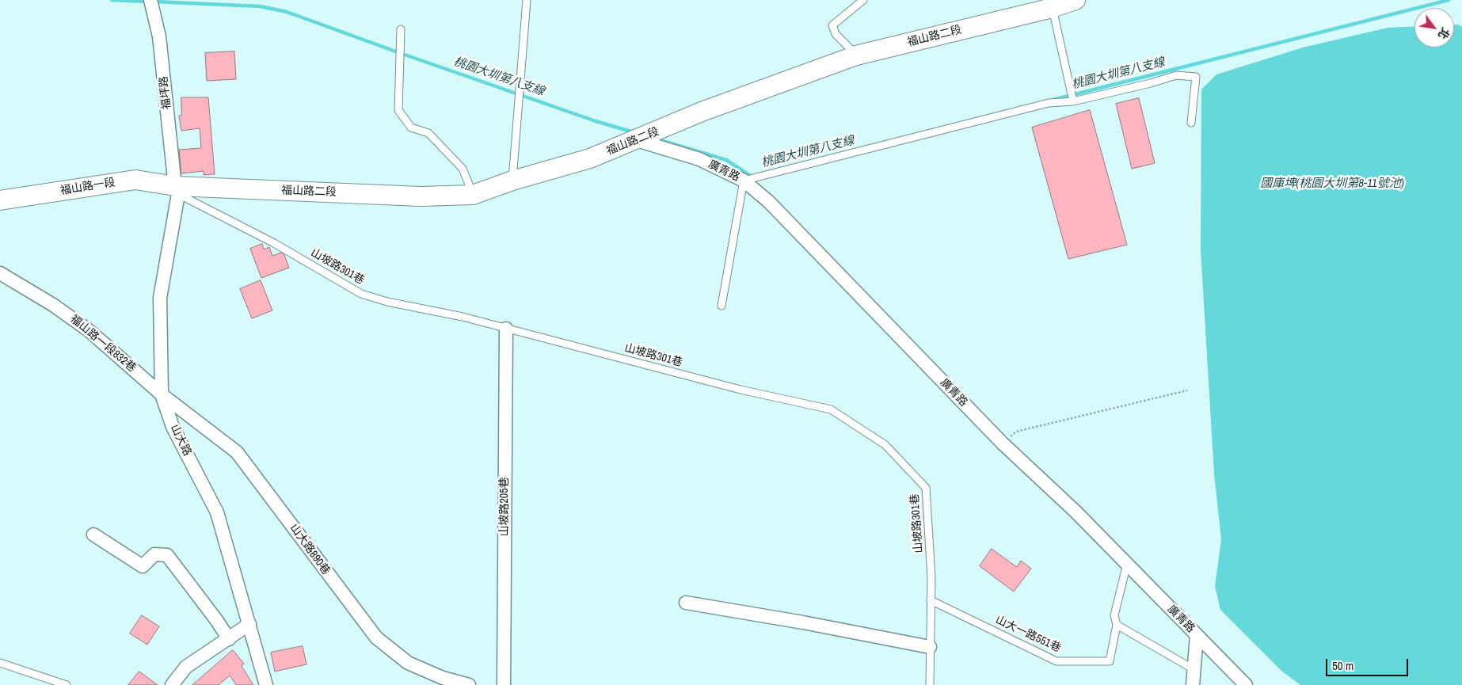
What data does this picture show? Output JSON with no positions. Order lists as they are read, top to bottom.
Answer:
{
  "streets": {
    "street": [
      "福山路二段",
      "福坪路",
      "廣青路",
      "福山路一段",
      "福山路一段832巷",
      "山大路",
      "山坡路205巷",
      "山大路890巷"
    ],
    "lane": ["山坡路301巷", "山大一路551巷"]
  },
  "crossings": [
    ["福山路二段", "福坪路"],
    ["福山路二段", "廣青路"],
    ["福山路二段", "福山路一段"],
    ["福山路二段", "山坡路301巷"],
    ["福山路二段", "山大路"],
    ["福坪路", "福山路一段"],
    ["福坪路", "山坡路301巷"],
    ["福坪路", "山大路"],
    ["廣青路", "山大一路551巷"],
    ["福山路一段", "山坡路301巷"],
    ["福山路一段", "山大路"],
    ["山坡路301巷", "山大路"],
    ["山坡路301巷", "山坡路205巷"],
    ["山坡路301巷", "山大一路551巷"],
    ["福山路一段832巷", "山大路"],
    ["福山路一段832巷", "山大路890巷"],
    ["山大路", "山大路890巷"]
  ],
  "water": ["桃園大圳第八支線", "國庫埤(桃園大圳第8-11號池)"],
  "scale_bar": "50 m",
  "north": "bottom right"
}
